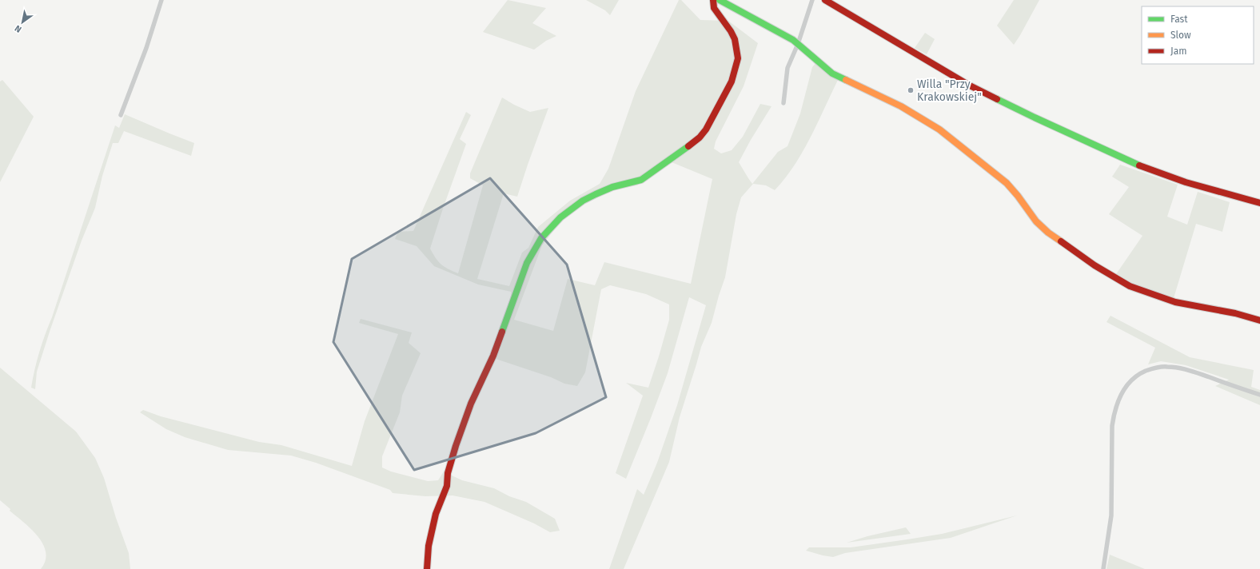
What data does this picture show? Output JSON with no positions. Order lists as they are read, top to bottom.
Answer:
{
  "places": ["Willa \"Przy Krakowskiej\""],
  "legend": ["Fast", "Slow", "Jam"],
  "north": "bottom left"
}
